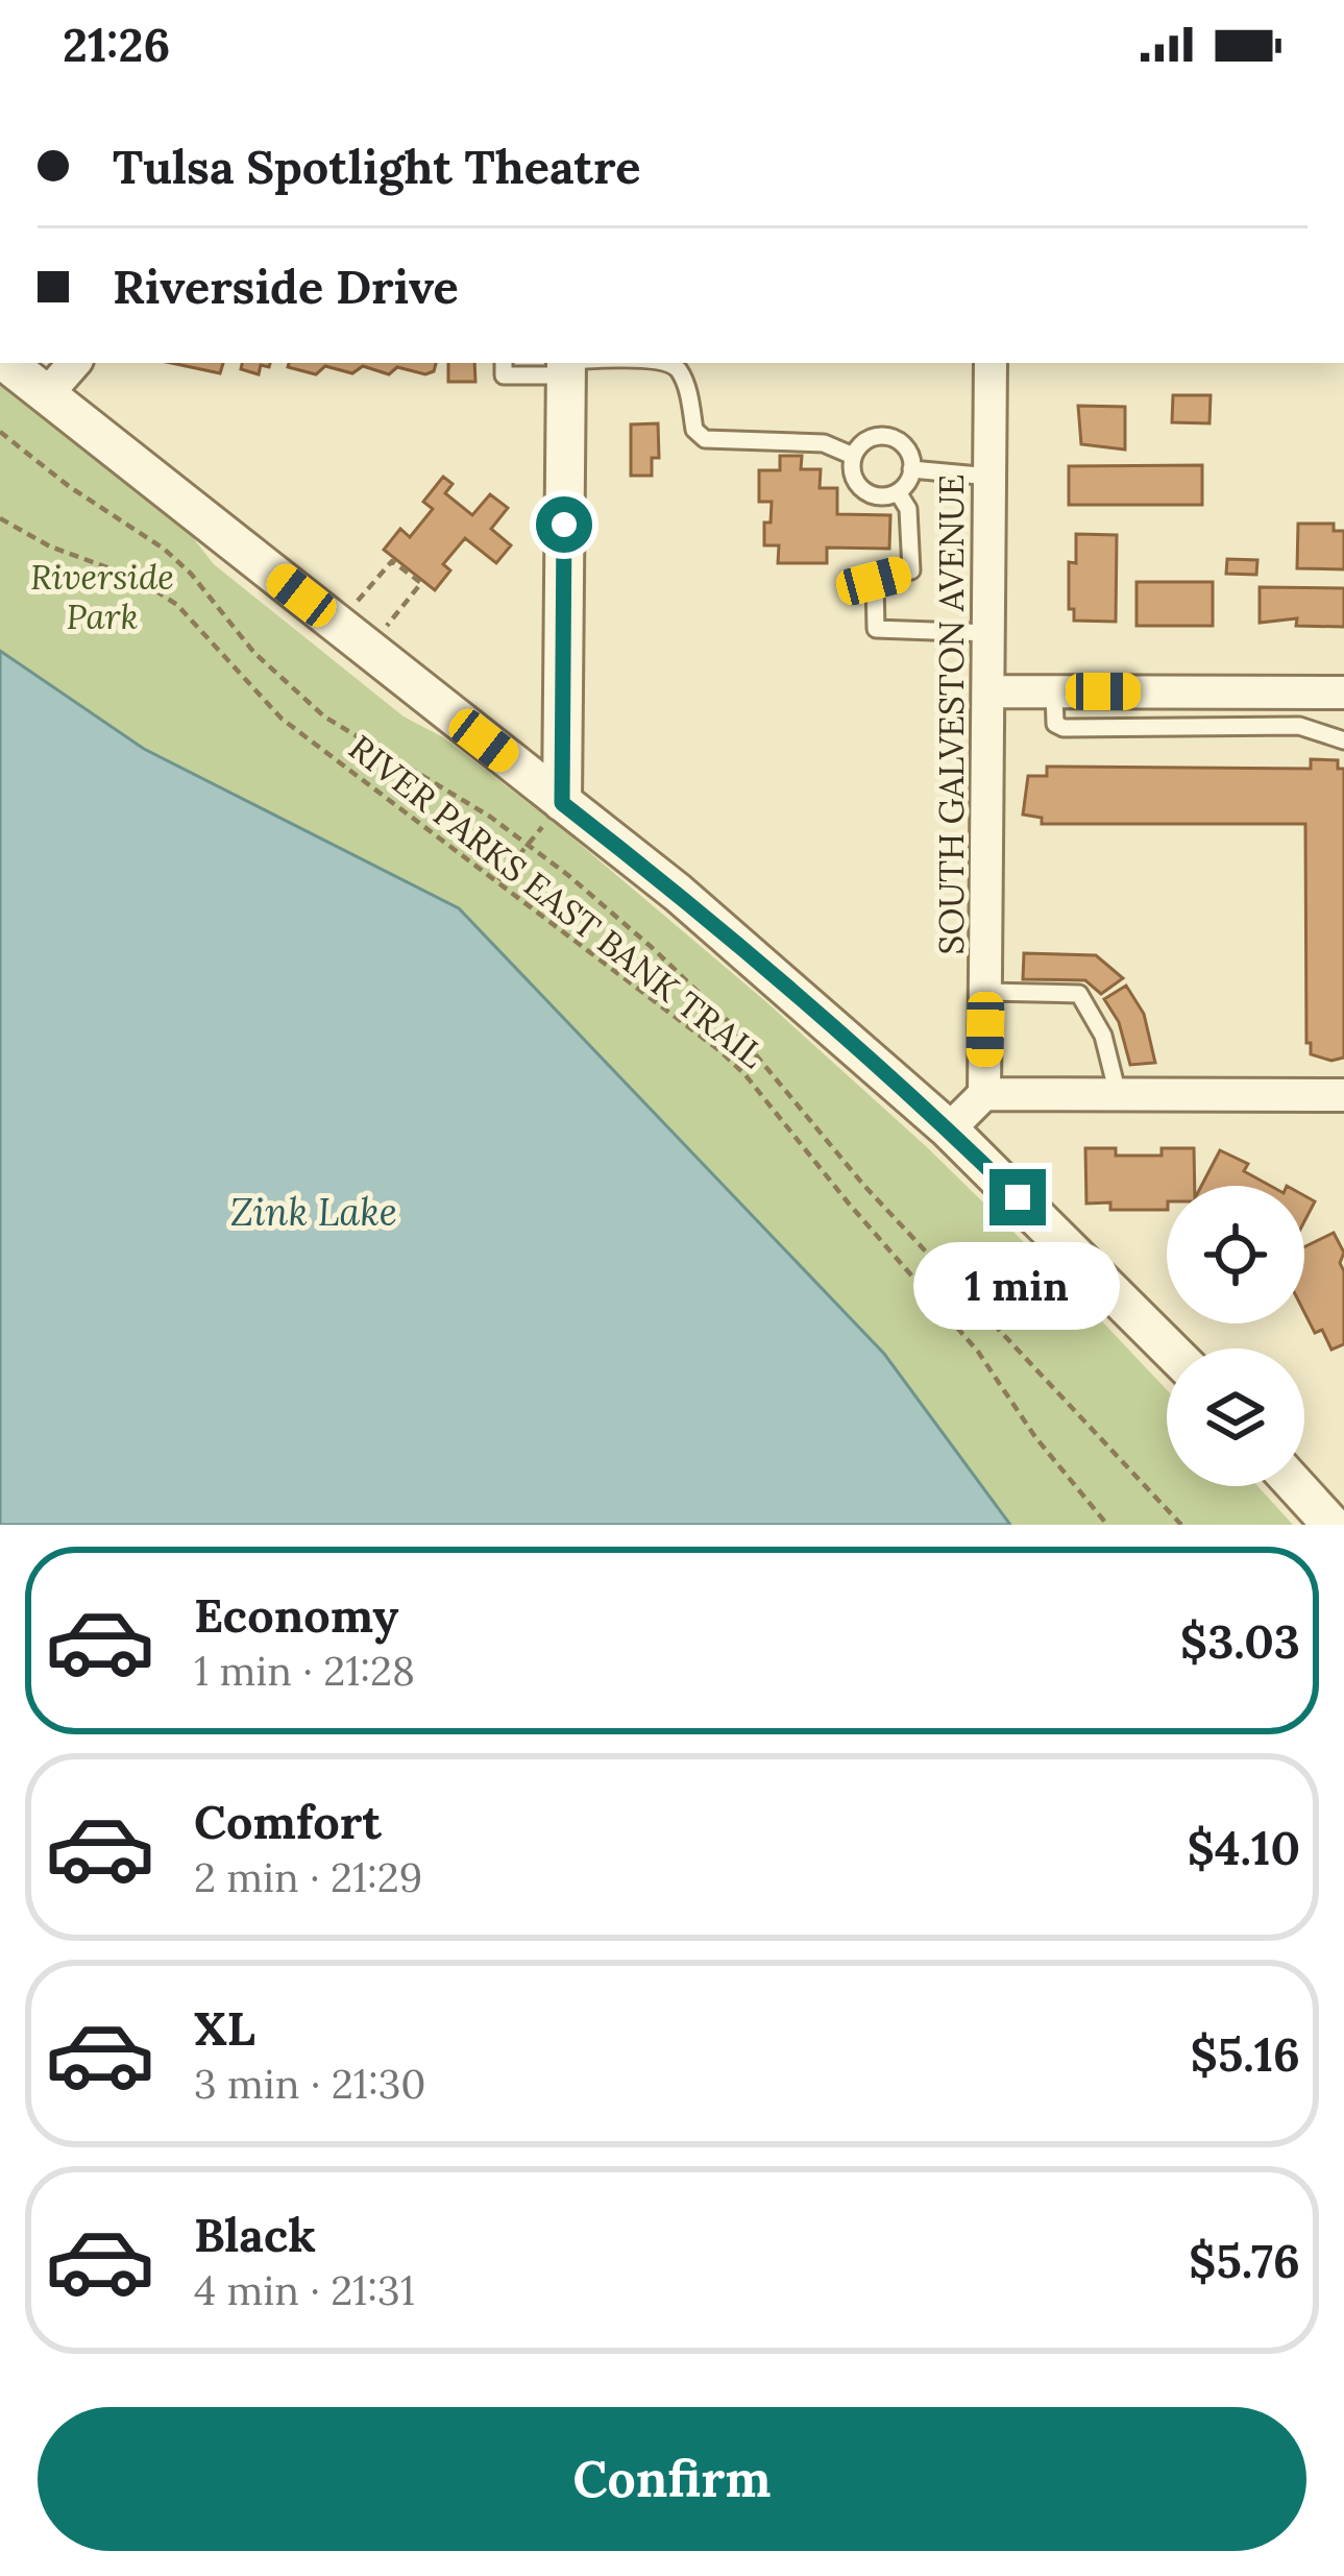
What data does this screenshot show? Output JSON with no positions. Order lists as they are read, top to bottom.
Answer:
{
  "streets": {
    "street": ["SOUTH GALVESTON AVENUE"],
    "path": ["RIVER PARKS EAST BANK TRAIL"]
  },
  "water": ["Zink Lake"],
  "parks": ["Riverside Park"],
  "page": {
    "status": "21:26",
    "banner": ["Tulsa Spotlight Theatre", "Riverside Drive"],
    "bubble": "1 min",
    "list": [
      {
        "name": "Economy",
        "note": "1 min · 21:28",
        "value": "$3.03"
      },
      {
        "name": "Comfort",
        "note": "2 min · 21:29",
        "value": "$4.10"
      },
      {
        "name": "XL",
        "note": "3 min · 21:30",
        "value": "$5.16"
      },
      {
        "name": "Black",
        "note": "4 min · 21:31",
        "value": "$5.76"
      }
    ],
    "buttons": "Confirm"
  }
}
